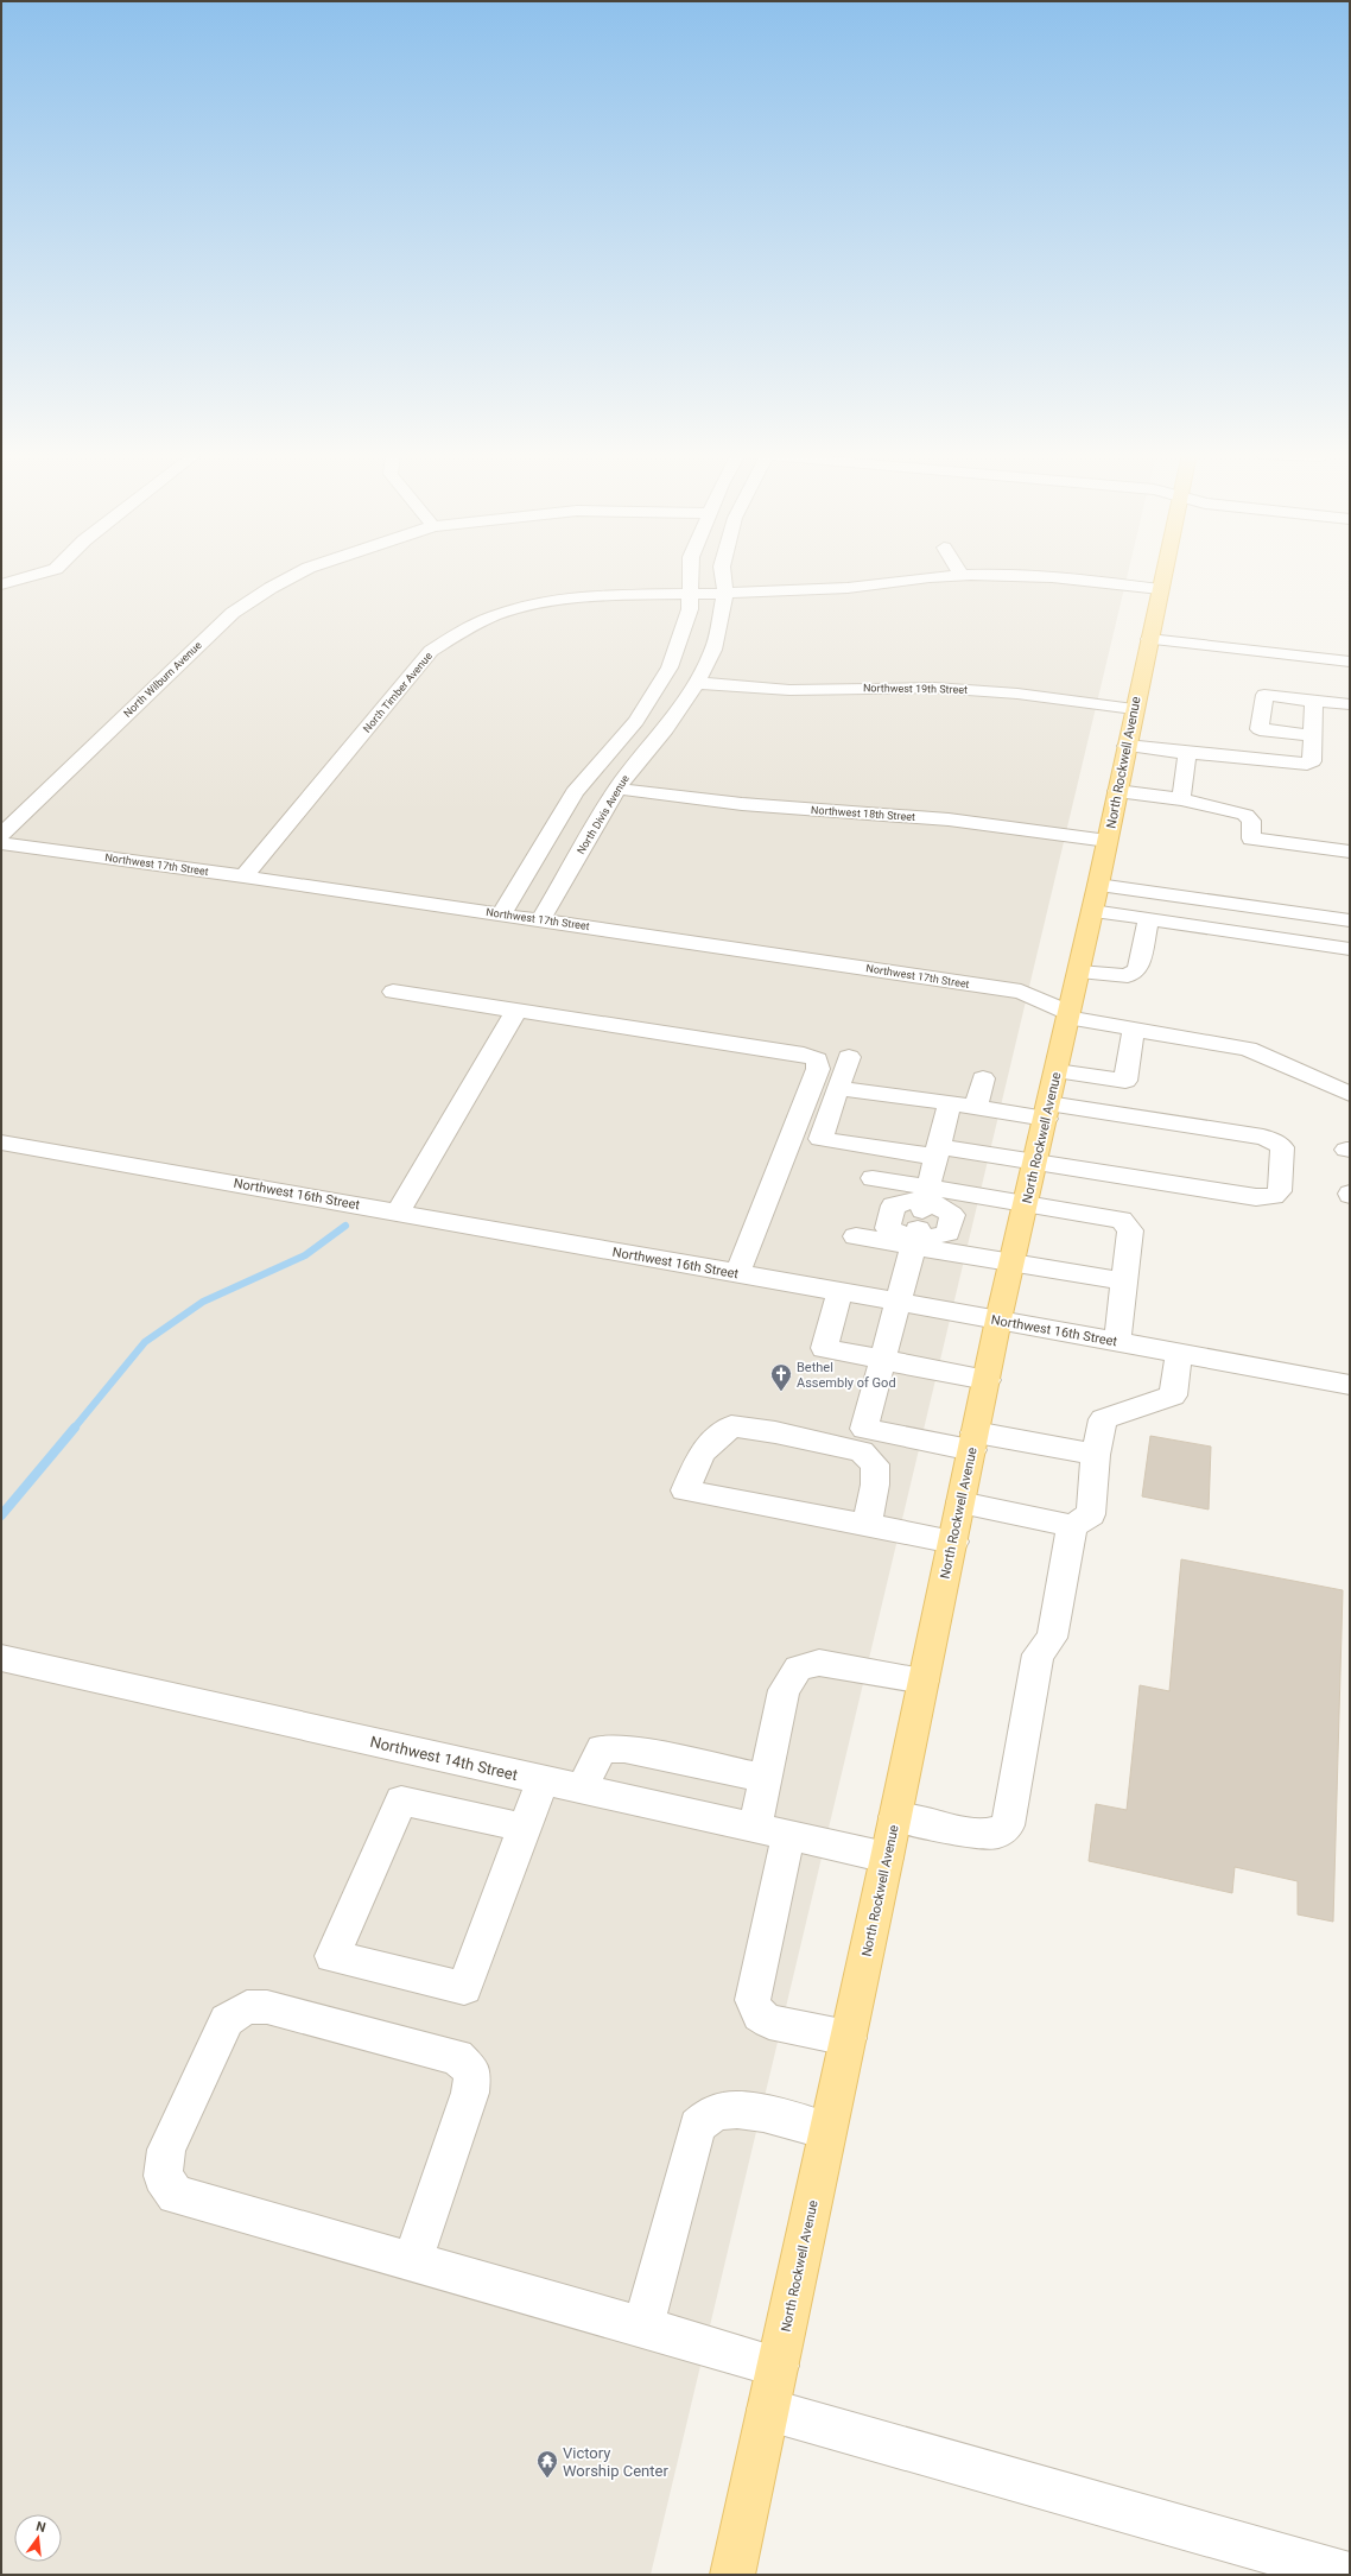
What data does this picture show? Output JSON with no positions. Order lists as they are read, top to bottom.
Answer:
{
  "streets": {
    "main road": ["North Rockwell Avenue"],
    "street": [
      "North Wilburn Avenue",
      "Northwest 19th Street",
      "North Timber Avenue",
      "Northwest 18th Street",
      "North Divis Avenue",
      "Northwest 17th Street",
      "Northwest 16th Street",
      "Northwest 14th Street"
    ]
  },
  "crossings": [
    ["Northwest 19th Street", "North Rockwell Avenue"],
    ["Northwest 19th Street", "North Divis Avenue"],
    ["North Timber Avenue", "North Rockwell Avenue"],
    ["North Timber Avenue", "North Divis Avenue"],
    ["North Timber Avenue", "Northwest 17th Street"],
    ["North Rockwell Avenue", "Northwest 18th Street"],
    ["North Rockwell Avenue", "Northwest 17th Street"],
    ["North Rockwell Avenue", "Northwest 16th Street"],
    ["North Rockwell Avenue", "Northwest 14th Street"],
    ["Northwest 18th Street", "North Divis Avenue"],
    ["North Divis Avenue", "Northwest 17th Street"]
  ],
  "places": {
    "church": ["Bethel Assembly of God"],
    "temple": ["Victory Worship Center"]
  },
  "north": "top"
}
